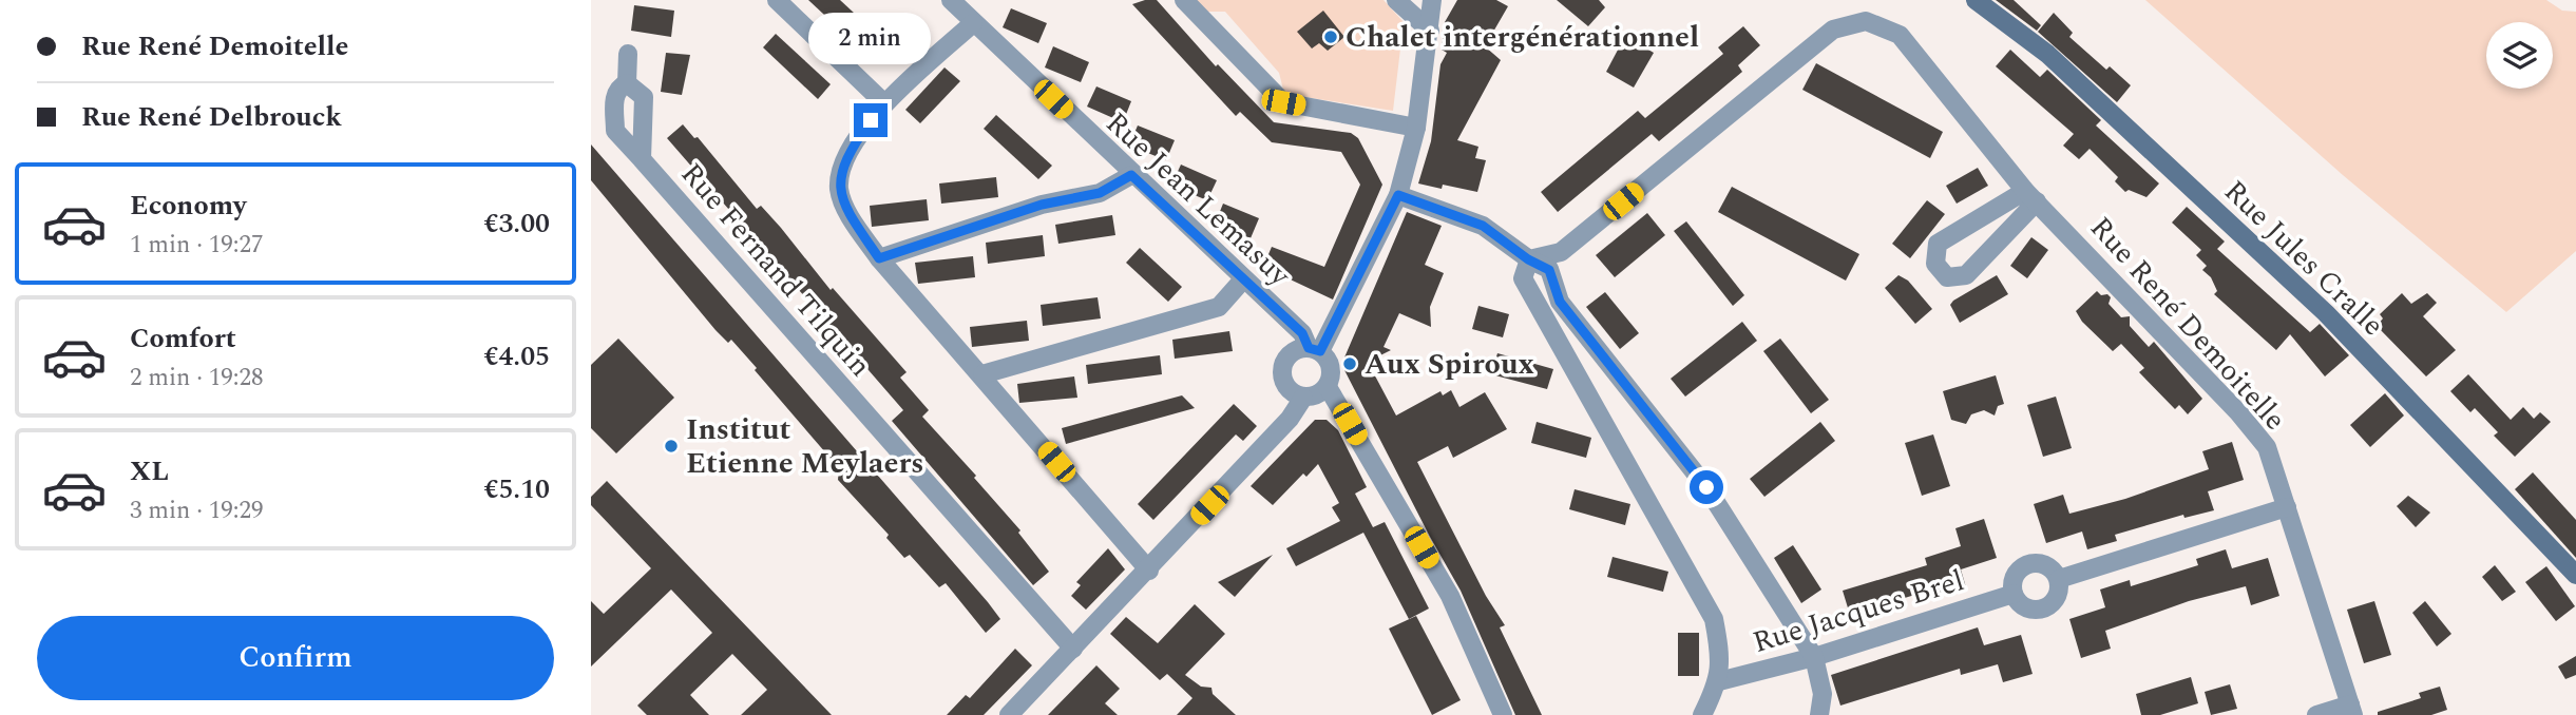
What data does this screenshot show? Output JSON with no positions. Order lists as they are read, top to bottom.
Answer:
{
  "streets": {
    "street": [
      "Rue Jean Lemasuy",
      "Rue Jules Cralle",
      "Rue Fernand Tilquin",
      "Rue René Demoitelle",
      "Rue Jacques Brel"
    ]
  },
  "places": ["Chalet intergénérationnel", "Aux Spiroux", "Institut Etienne Meylaers"],
  "page": {
    "banner": ["Rue René Demoitelle", "Rue René Delbrouck"],
    "bubble": "2 min",
    "list": [
      {
        "name": "Economy",
        "note": "1 min · 19:27",
        "value": "€3.00"
      },
      {
        "name": "Comfort",
        "note": "2 min · 19:28",
        "value": "€4.05"
      },
      {
        "name": "XL",
        "note": "3 min · 19:29",
        "value": "€5.10"
      }
    ],
    "buttons": "Confirm"
  }
}
